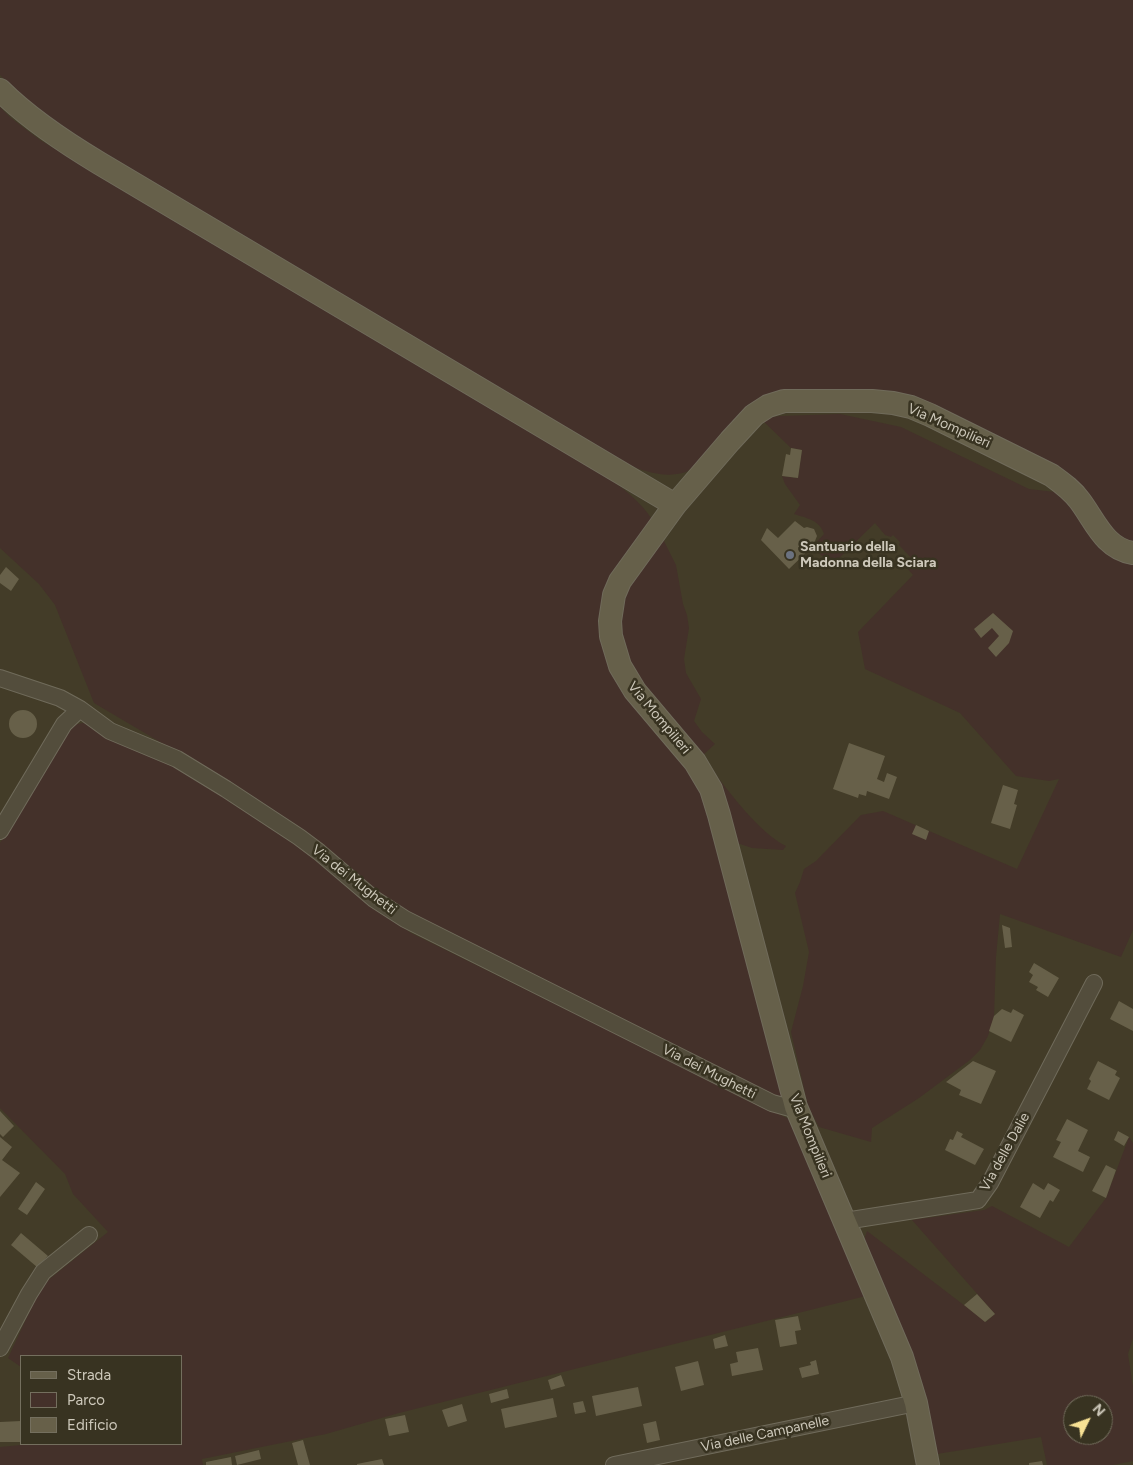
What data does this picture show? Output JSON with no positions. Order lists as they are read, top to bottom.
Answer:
{
  "streets": {
    "street": [
      "Via Mompilieri",
      "Via dei Mughetti",
      "Via delle Dalie",
      "Via delle Campanelle"
    ]
  },
  "crossings": [
    ["Via Mompilieri", "Via dei Mughetti"],
    ["Via Mompilieri", "Via delle Dalie"],
    ["Via Mompilieri", "Via delle Campanelle"]
  ],
  "places": ["Santuario della Madonna della Sciara"],
  "legend": ["Strada", "Parco", "Edificio"],
  "north": "top right"
}
